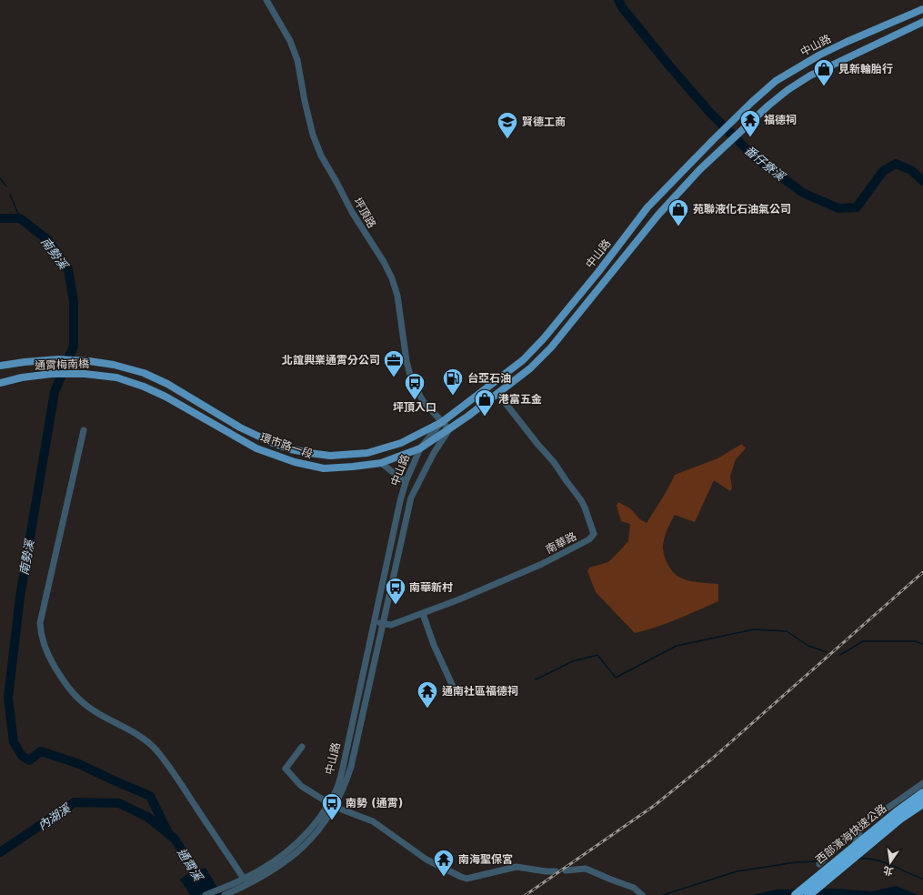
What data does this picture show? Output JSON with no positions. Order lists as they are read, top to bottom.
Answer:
{
  "streets": {
    "highway": ["西部濱海快速公路"],
    "main road": ["中山路", "通霄梅南橋", "環市路一段"],
    "street": ["坪頂路", "南華路"]
  },
  "crossings": [
    ["中山路", "坪頂路"],
    ["中山路", "環市路一段"],
    ["中山路", "南華路"],
    ["坪頂路", "環市路一段"],
    ["通霄梅南橋", "環市路一段"]
  ],
  "water": [
    "番仔寮溪",
    "南勢溪",
    "內湖溪",
    "通霄溪"
  ],
  "places": {
    "shop": ["見新輪胎行", "苑聯液化石油氣公司", "港富五金"],
    "temple": ["福德祠", "通南社區福德祠", "南海聖保宮"],
    "school or university": ["賢德工商"],
    "office": ["北誼興業通霄分公司"],
    "fuel station": ["台亞石油"],
    "bus stop": ["坪頂入口", "南華新村", "南勢 (通霄)"]
  },
  "north": "bottom"
}
